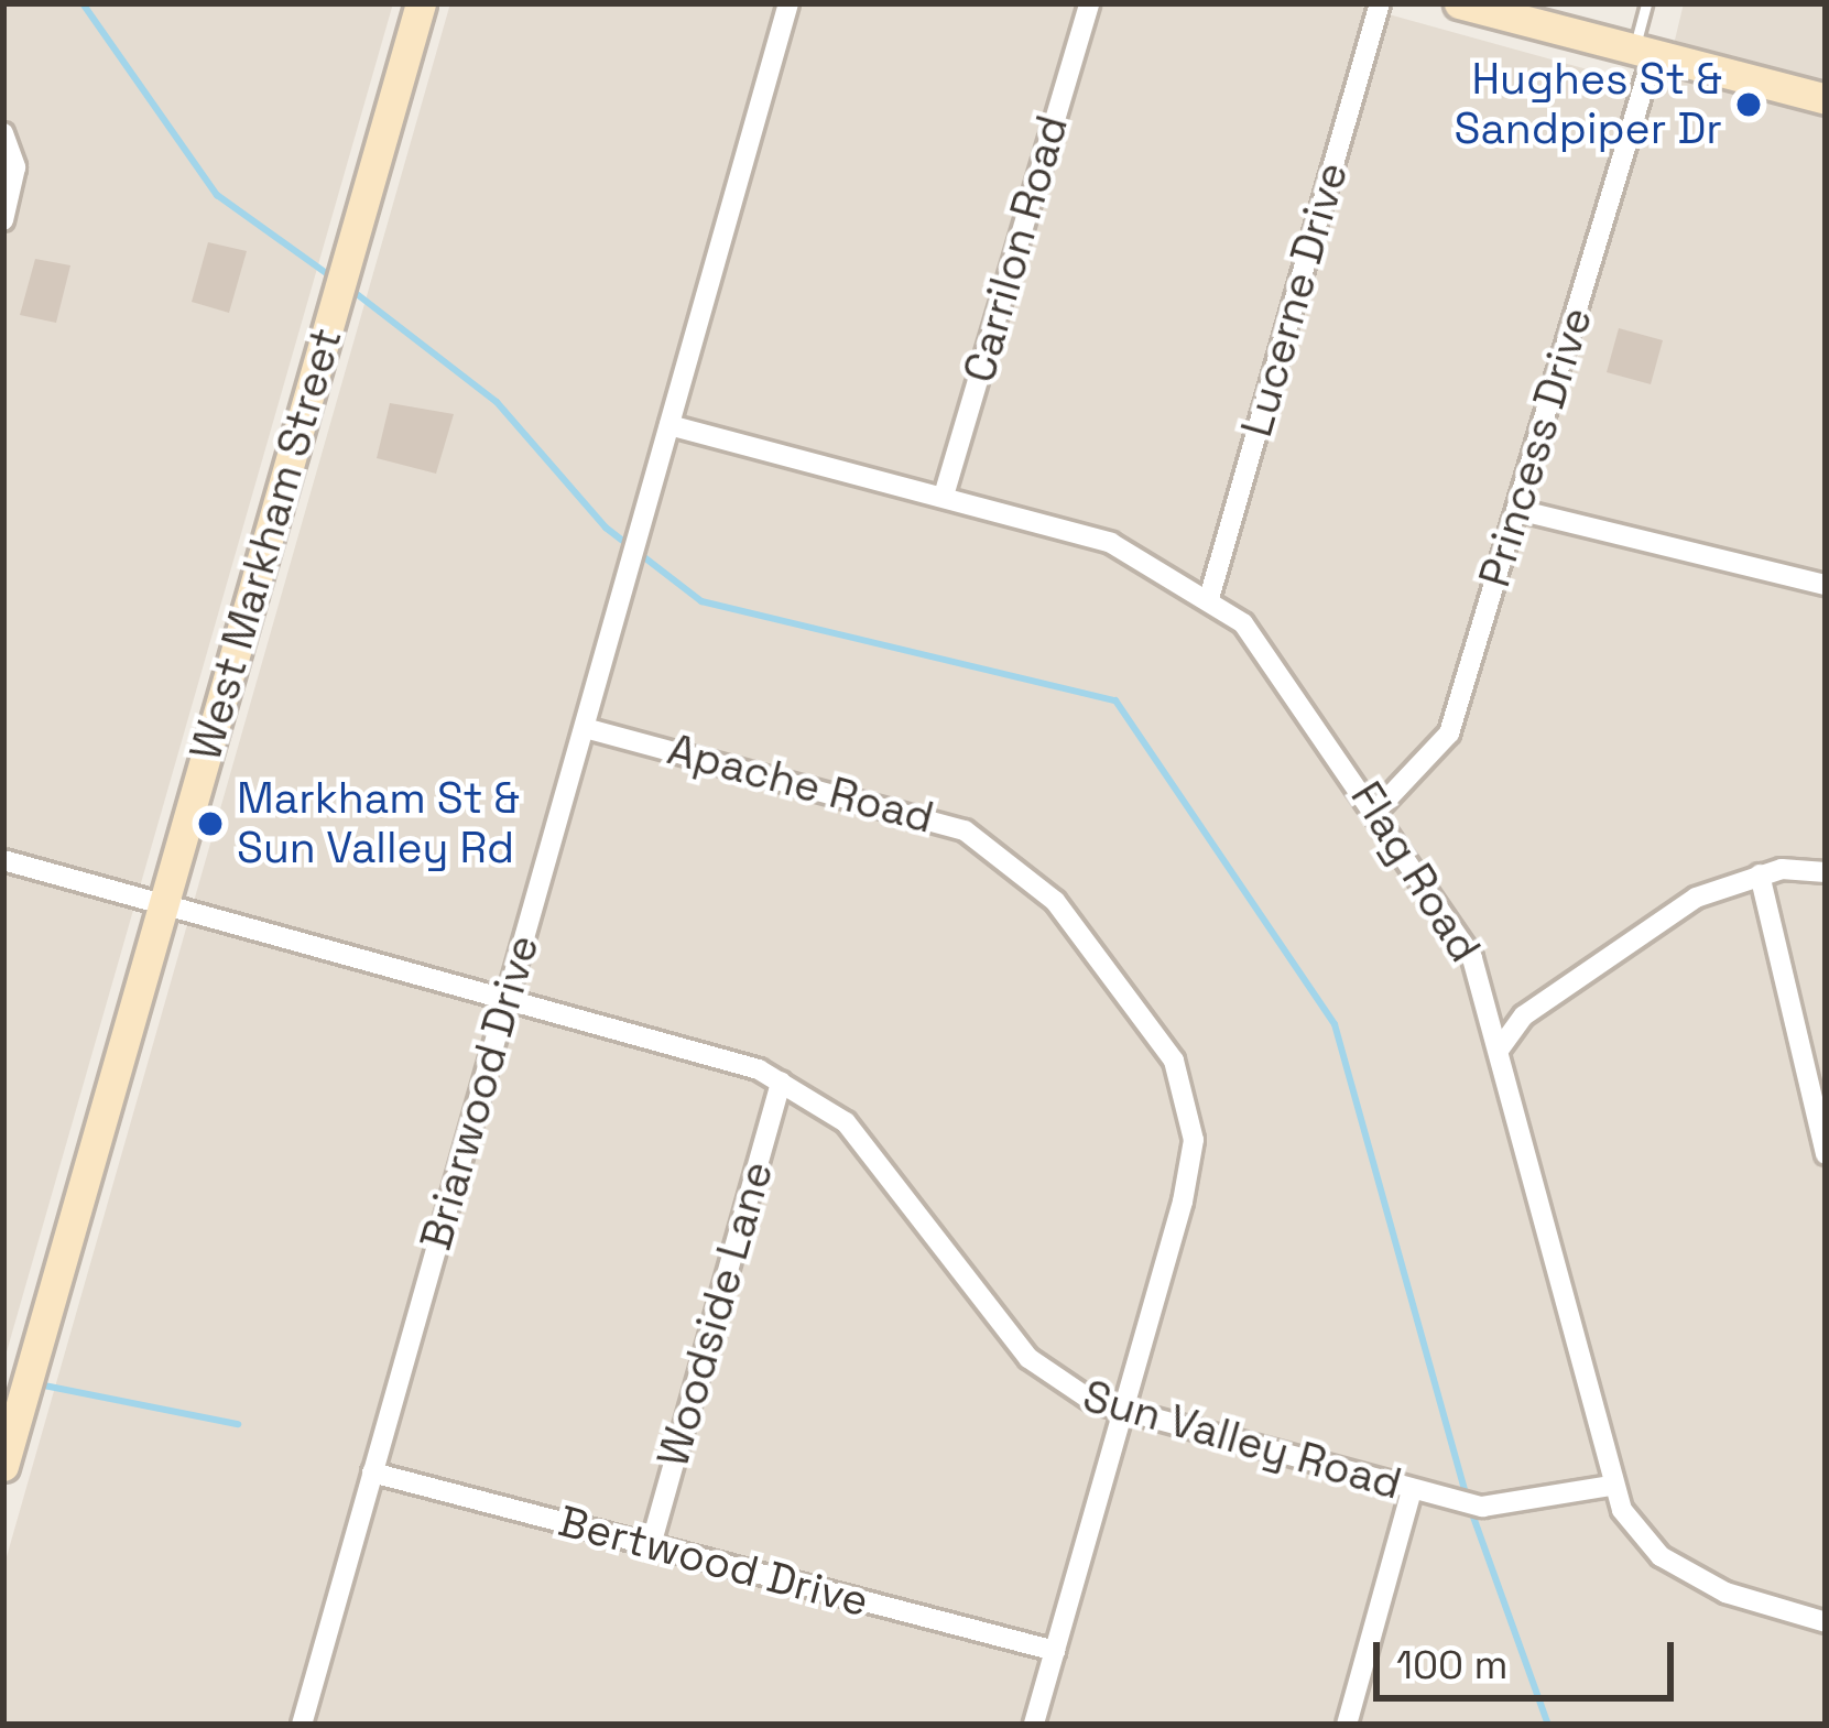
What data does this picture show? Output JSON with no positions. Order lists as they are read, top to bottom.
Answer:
{
  "streets": {
    "main road": ["West Markham Street"],
    "street": [
      "Carrilon Road",
      "Lucerne Drive",
      "Princess Drive",
      "Apache Road",
      "Flag Road",
      "Briarwood Drive",
      "Woodside Lane",
      "Sun Valley Road",
      "Bertwood Drive"
    ]
  },
  "crossings": [
    ["Carrilon Road", "Flag Road"],
    ["Lucerne Drive", "Flag Road"],
    ["Princess Drive", "Flag Road"],
    ["West Markham Street", "Sun Valley Road"],
    ["Apache Road", "Briarwood Drive"],
    ["Apache Road", "Sun Valley Road"],
    ["Apache Road", "Bertwood Drive"],
    ["Flag Road", "Briarwood Drive"],
    ["Flag Road", "Sun Valley Road"],
    ["Briarwood Drive", "Sun Valley Road"],
    ["Briarwood Drive", "Bertwood Drive"],
    ["Woodside Lane", "Sun Valley Road"],
    ["Woodside Lane", "Bertwood Drive"]
  ],
  "places": ["Hughes St & Sandpiper Dr", "Markham St & Sun Valley Rd"],
  "scale_bar": "100 m"
}
